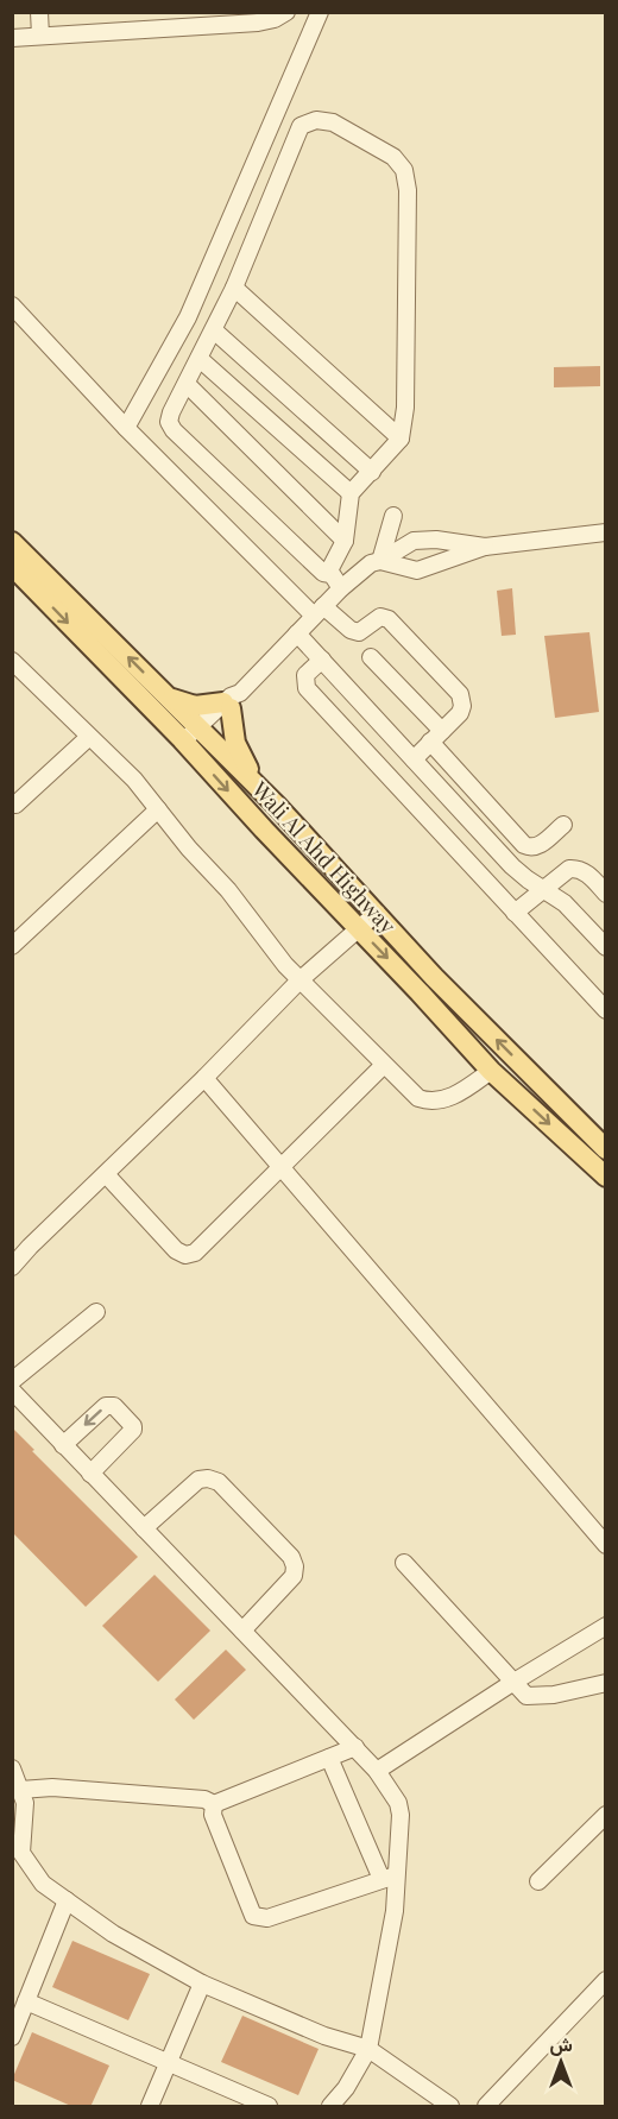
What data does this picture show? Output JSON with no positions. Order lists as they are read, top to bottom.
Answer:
{
  "streets": {
    "main road": ["Wali Al Ahd Highway"]
  },
  "north": "top"
}
